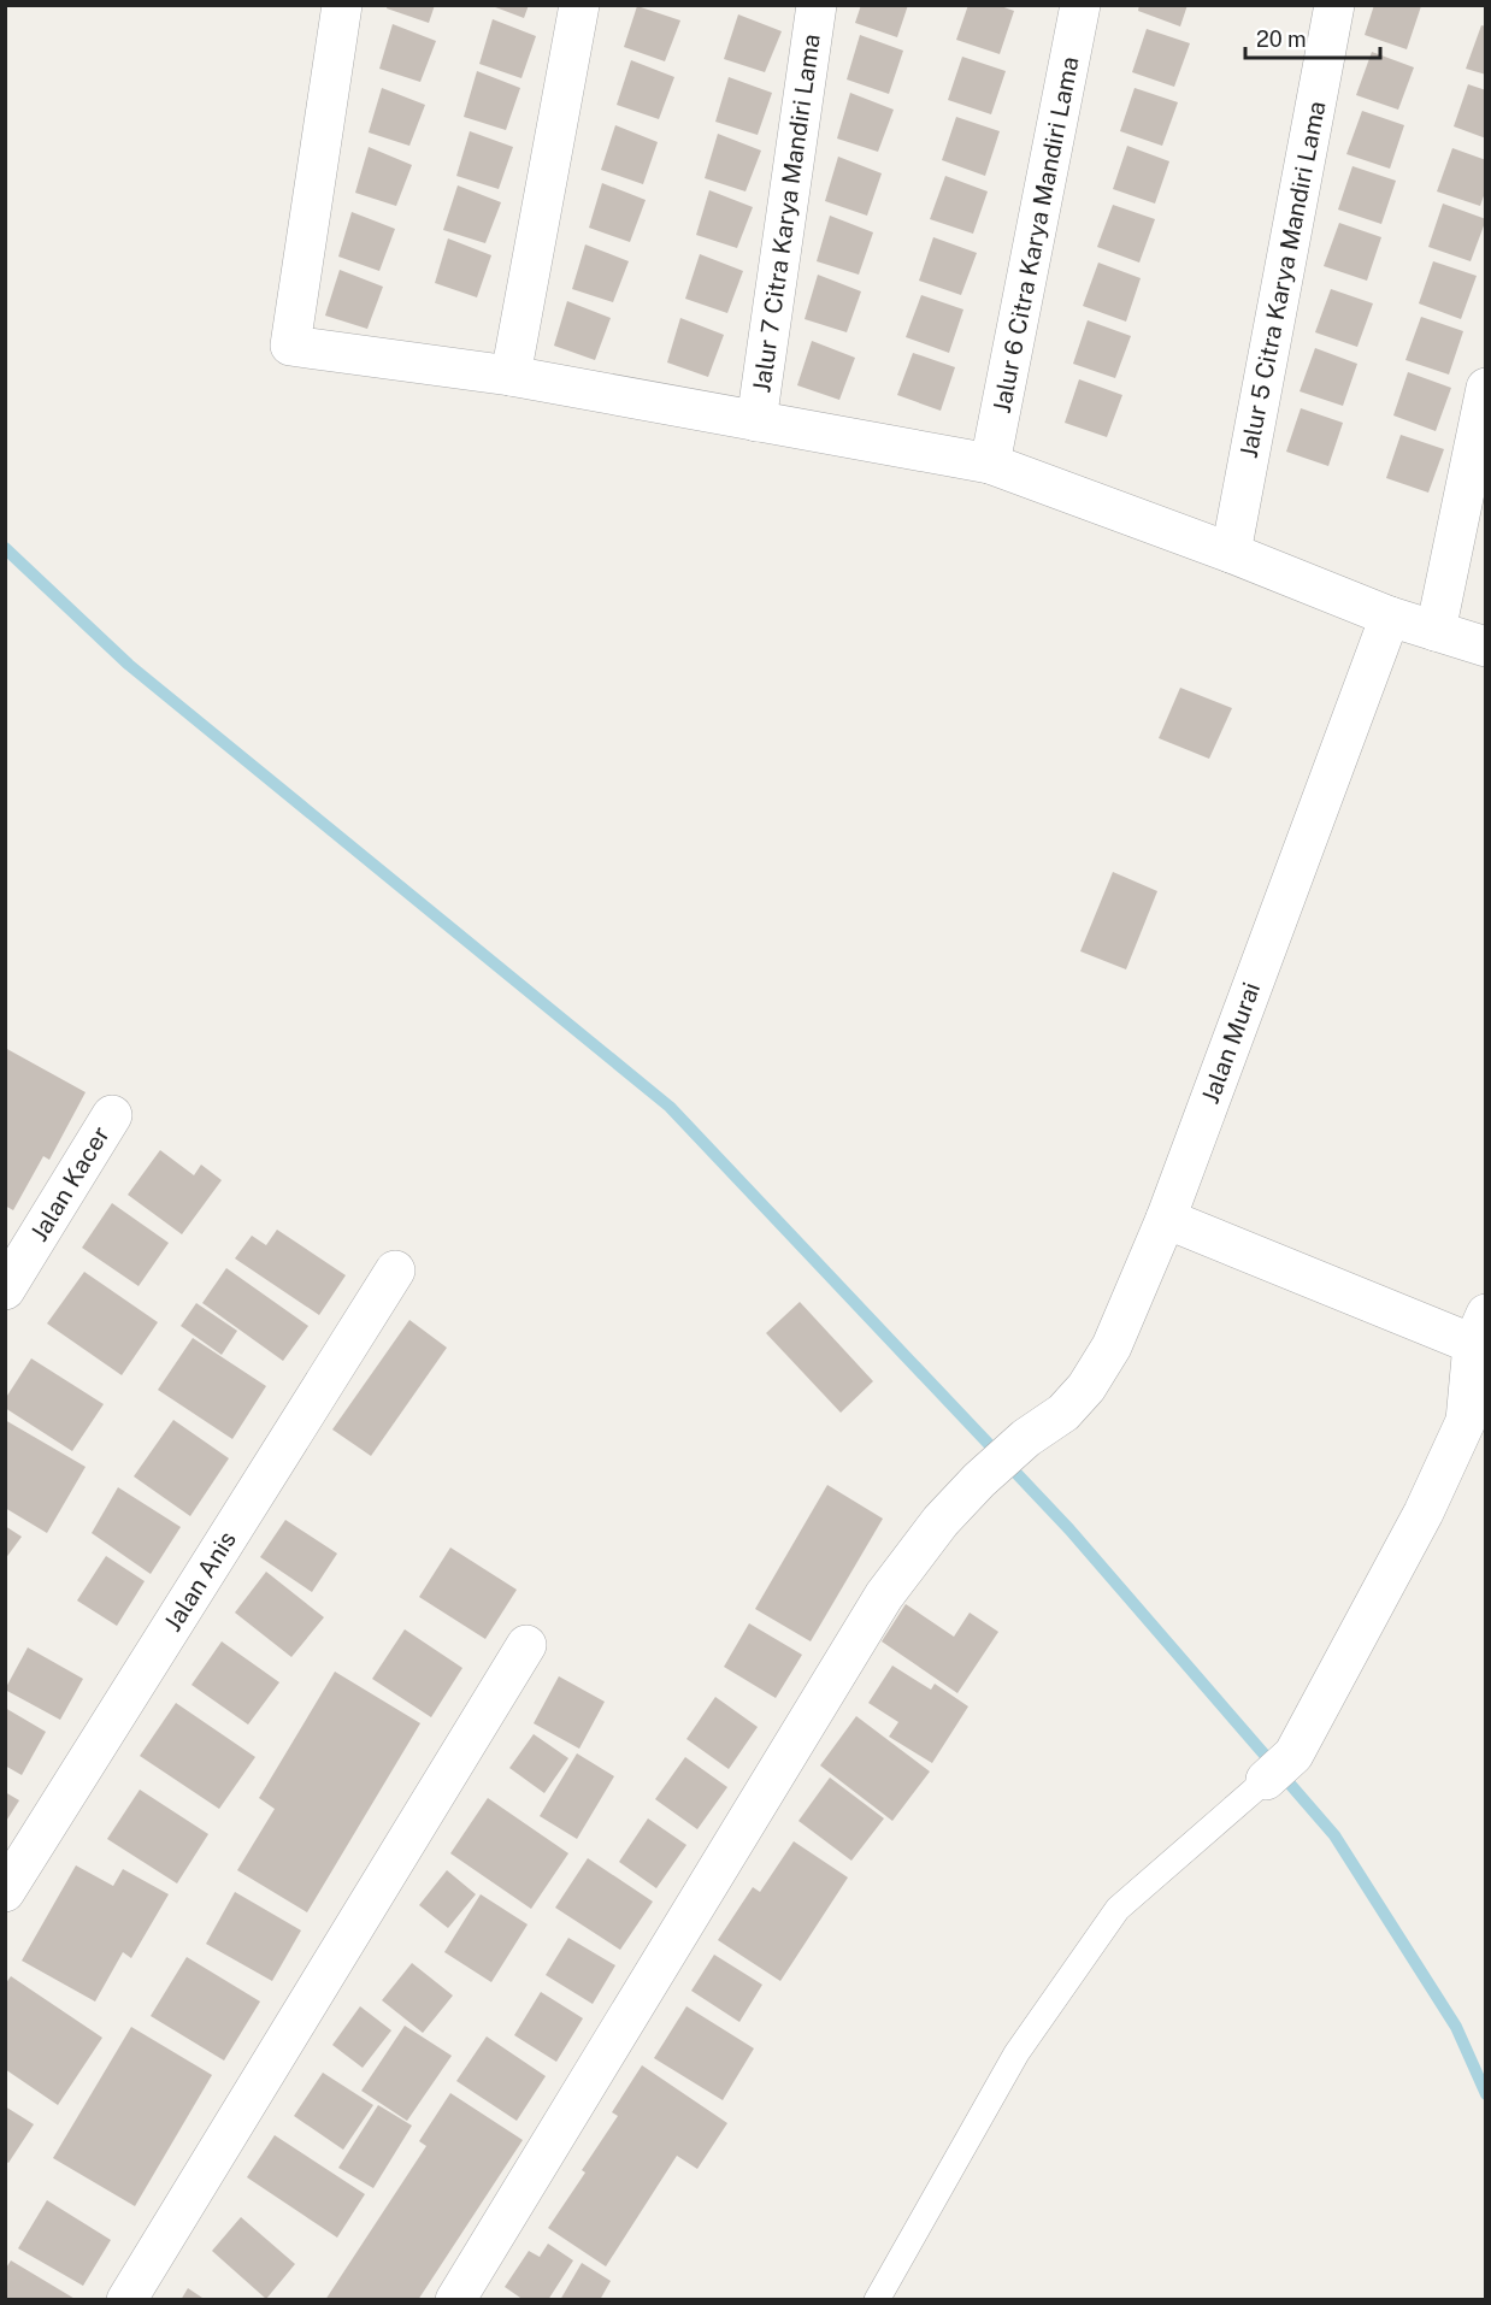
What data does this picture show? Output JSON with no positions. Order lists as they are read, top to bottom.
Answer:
{
  "streets": {
    "street": [
      "Jalur 7 Citra Karya Mandiri Lama",
      "Jalur 6 Citra Karya Mandiri Lama",
      "Jalur 5 Citra Karya Mandiri Lama",
      "Jalan Murai",
      "Jalan Kacer",
      "Jalan Anis"
    ]
  },
  "scale_bar": "20 m"
}
